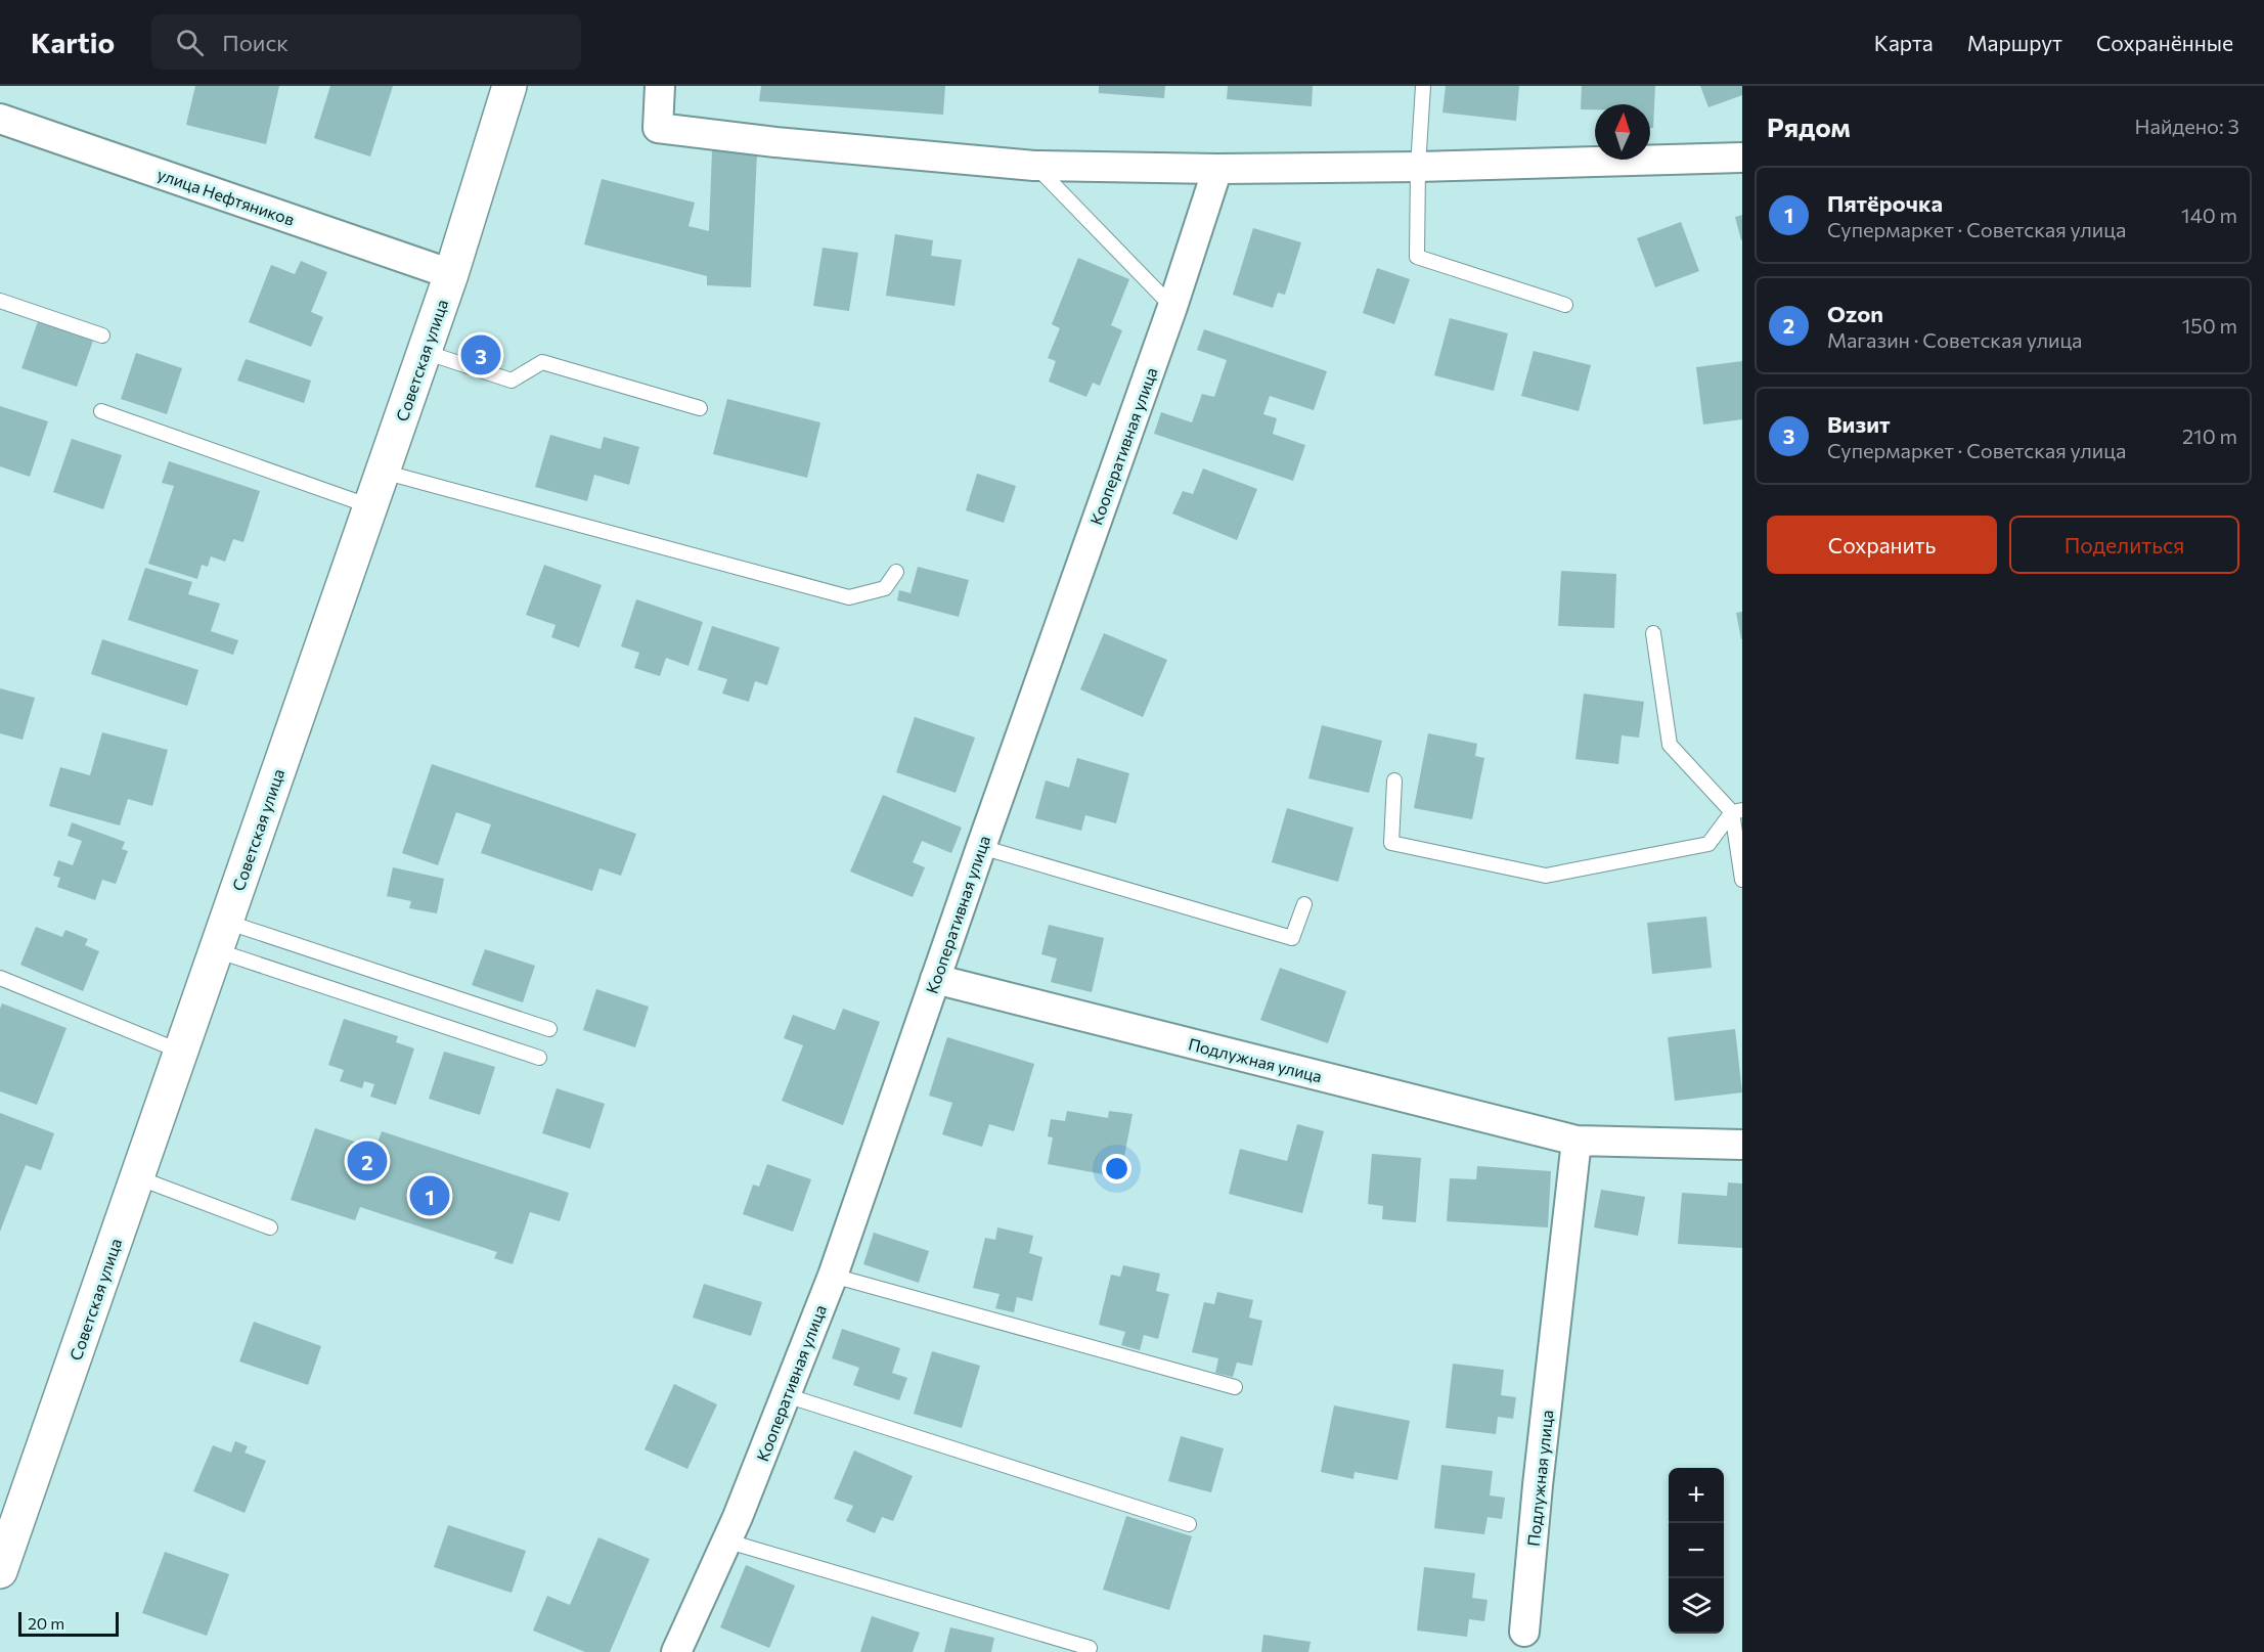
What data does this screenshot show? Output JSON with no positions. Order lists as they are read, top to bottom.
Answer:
{
  "streets": {
    "street": [
      "улица Нефтяников",
      "Советская улица",
      "Кооперативная улица",
      "Подлужная улица"
    ]
  },
  "crossings": [
    ["улица Нефтяников", "Советская улица"],
    ["Кооперативная улица", "Подлужная улица"]
  ],
  "scale_bar": "20 m",
  "north": "top",
  "page": {
    "header": "Kartio",
    "search": "Поиск",
    "nav": ["Карта", "Маршрут", "Сохранённые"],
    "heading": ["Рядом", "Найдено: 3"],
    "list": [
      {
        "mark": "1",
        "name": "Пятёрочка",
        "note": "Супермаркет · Советская улица",
        "value": "140 m"
      },
      {
        "mark": "2",
        "name": "Ozon",
        "note": "Магазин · Советская улица",
        "value": "150 m"
      },
      {
        "mark": "3",
        "name": "Визит",
        "note": "Супермаркет · Советская улица",
        "value": "210 m"
      }
    ],
    "pins": ["3", "2", "1"],
    "buttons": ["Сохранить", "Поделиться"],
    "map_buttons": ["+", "−"],
    "scale": "20 m"
  }
}
